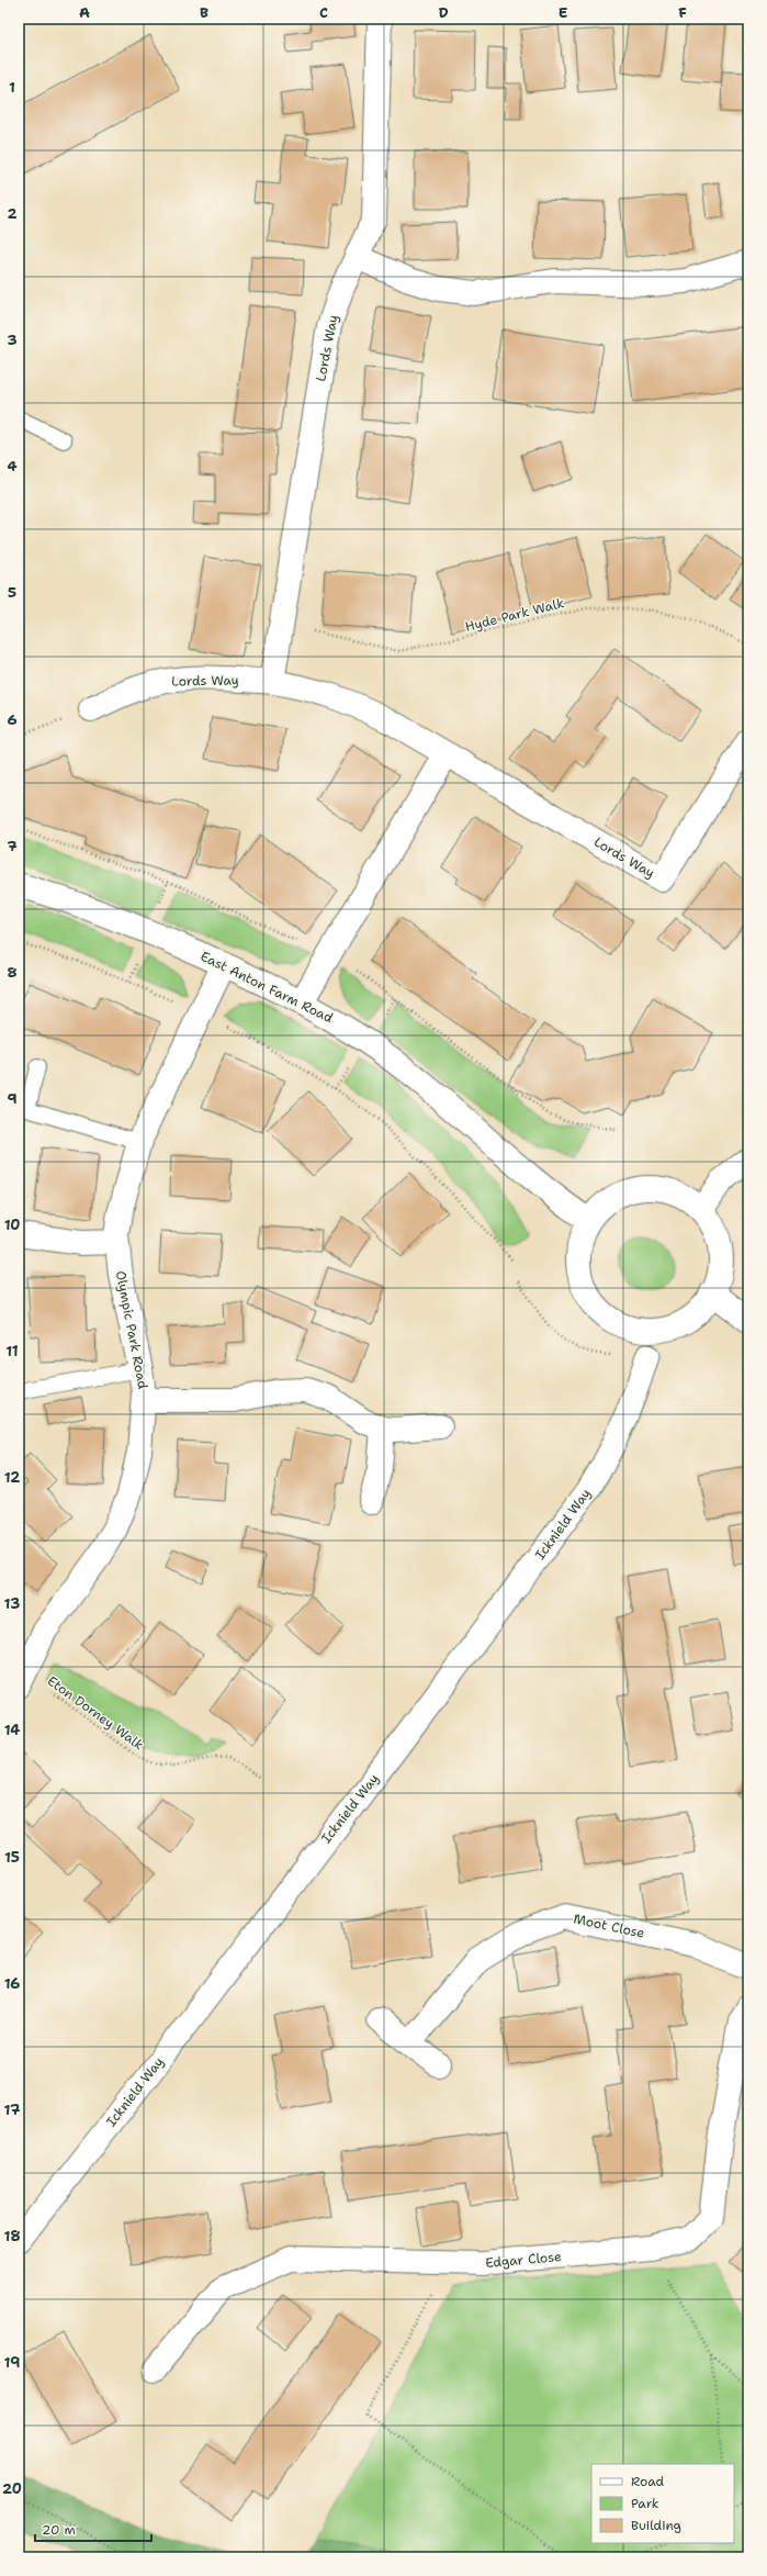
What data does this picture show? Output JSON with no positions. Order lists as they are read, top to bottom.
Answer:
{
  "streets": {
    "street": [
      "Lords Way",
      "East Anton Farm Road",
      "Olympic Park Road",
      "Icknield Way",
      "Moot Close",
      "Edgar Close"
    ],
    "path": ["Hyde Park Walk", "Eton Dorney Walk"]
  },
  "crossings": [
    ["Lords Way", "Hyde Park Walk"],
    ["East Anton Farm Road", "Olympic Park Road"],
    ["Olympic Park Road", "Eton Dorney Walk"]
  ],
  "legend": ["Road", "Park", "Building"],
  "scale_bar": "20 m",
  "grid": {
    "columns": [
      "A",
      "B",
      "C",
      "D",
      "E",
      "F"
    ],
    "rows": [
      "1",
      "2",
      "3",
      "4",
      "5",
      "6",
      "7",
      "8",
      "9",
      "10",
      "11",
      "12",
      "13",
      "14",
      "15",
      "16",
      "17",
      "18",
      "19",
      "20"
    ]
  }
}
